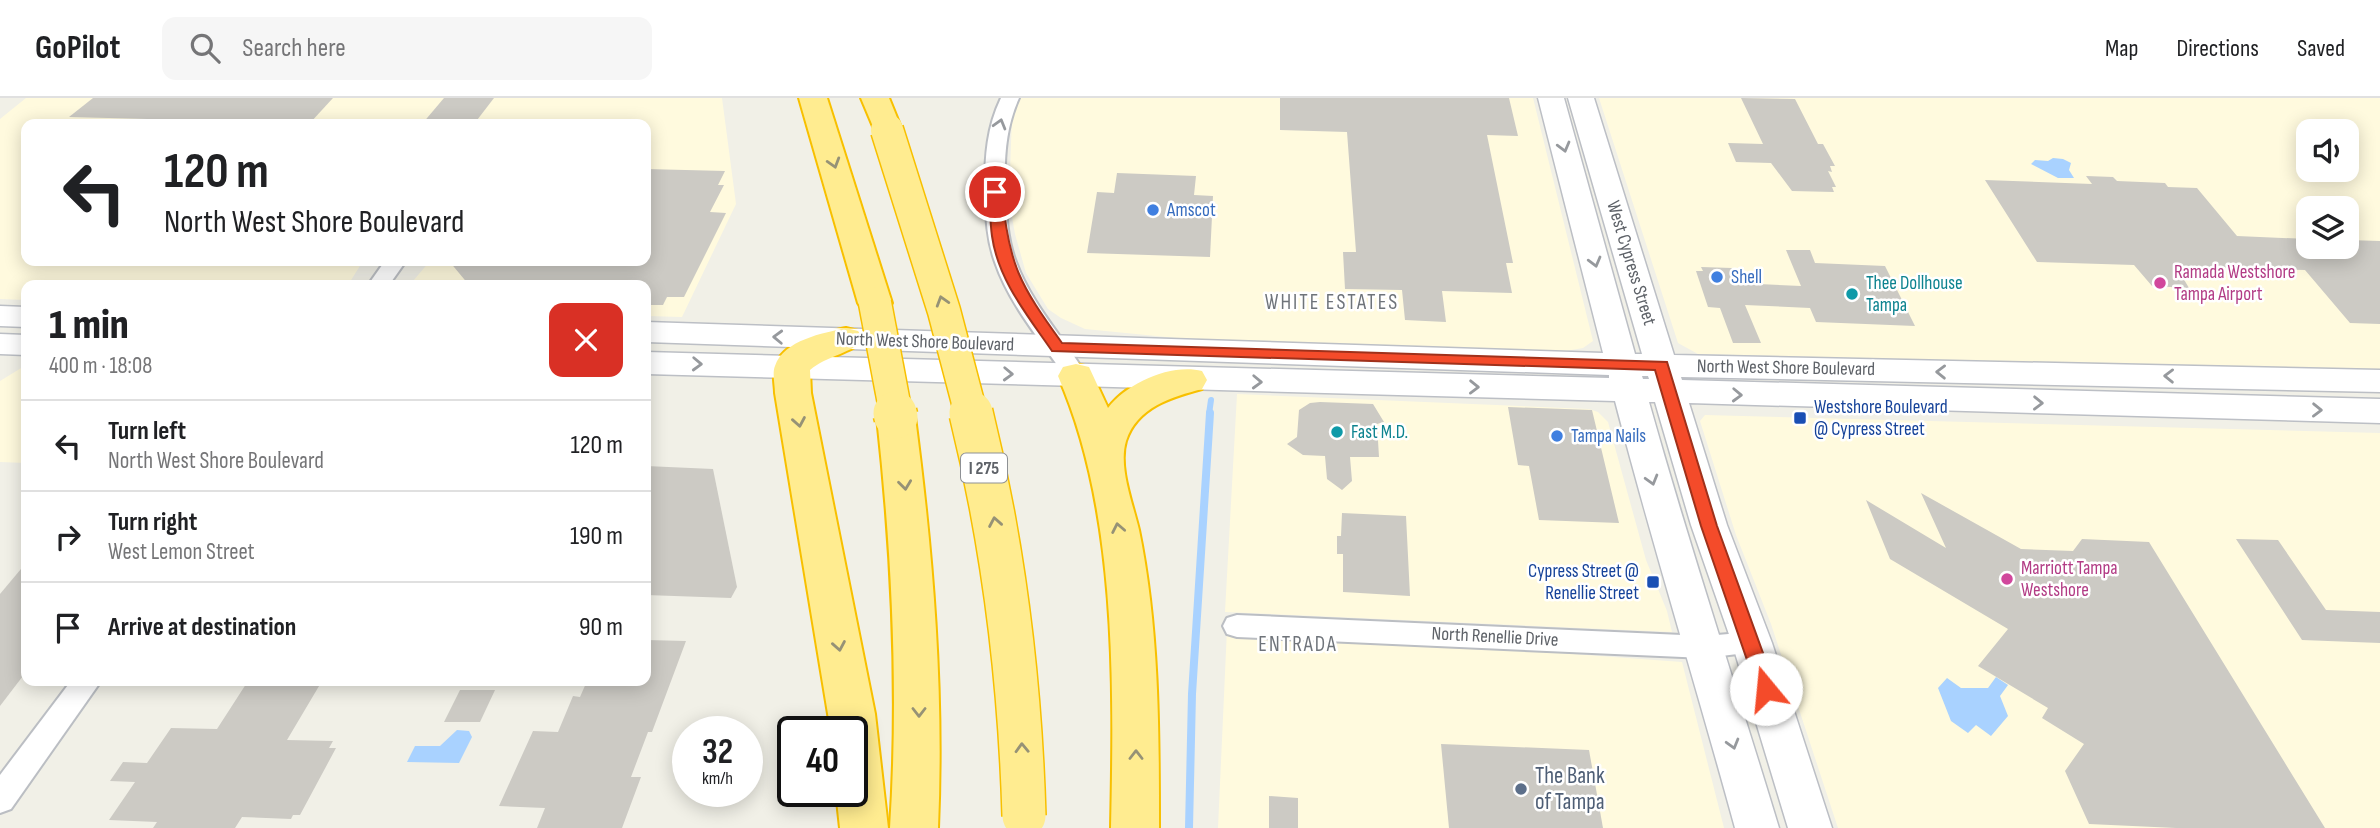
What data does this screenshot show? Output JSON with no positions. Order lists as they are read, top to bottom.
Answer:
{
  "streets": {
    "highway": ["I 275"],
    "main road": ["West Cypress Street", "North West Shore Boulevard"],
    "street": ["North Renellie Drive"]
  },
  "crossings": [
    ["West Cypress Street", "North West Shore Boulevard"],
    ["West Cypress Street", "North Renellie Drive"]
  ],
  "districts": ["WHITE ESTATES", "ENTRADA"],
  "places": {
    "other": [
      "Amscot",
      "Shell",
      "Ramada Westshore Tampa Airport",
      "Thee Dollhouse Tampa",
      "Fast M.D.",
      "Tampa Nails",
      "Marriott Tampa Westshore",
      "The Bank of Tampa"
    ],
    "transit": ["Westshore Boulevard @ Cypress Street", "Cypress Street @ Renellie Street"]
  },
  "page": {
    "header": "GoPilot",
    "search": "Search here",
    "nav": ["Map", "Directions", "Saved"],
    "turn": ["120 m", "North West Shore Boulevard"],
    "heading": ["1 min", "400 m · 18:08"],
    "list": [
      {
        "name": "Turn left",
        "note": "North West Shore Boulevard",
        "value": "120 m"
      },
      {
        "name": "Turn right",
        "note": "West Lemon Street",
        "value": "190 m"
      },
      {
        "name": "Arrive at destination",
        "value": "90 m"
      }
    ],
    "speed": "32 km/h",
    "limit": "40"
  }
}
